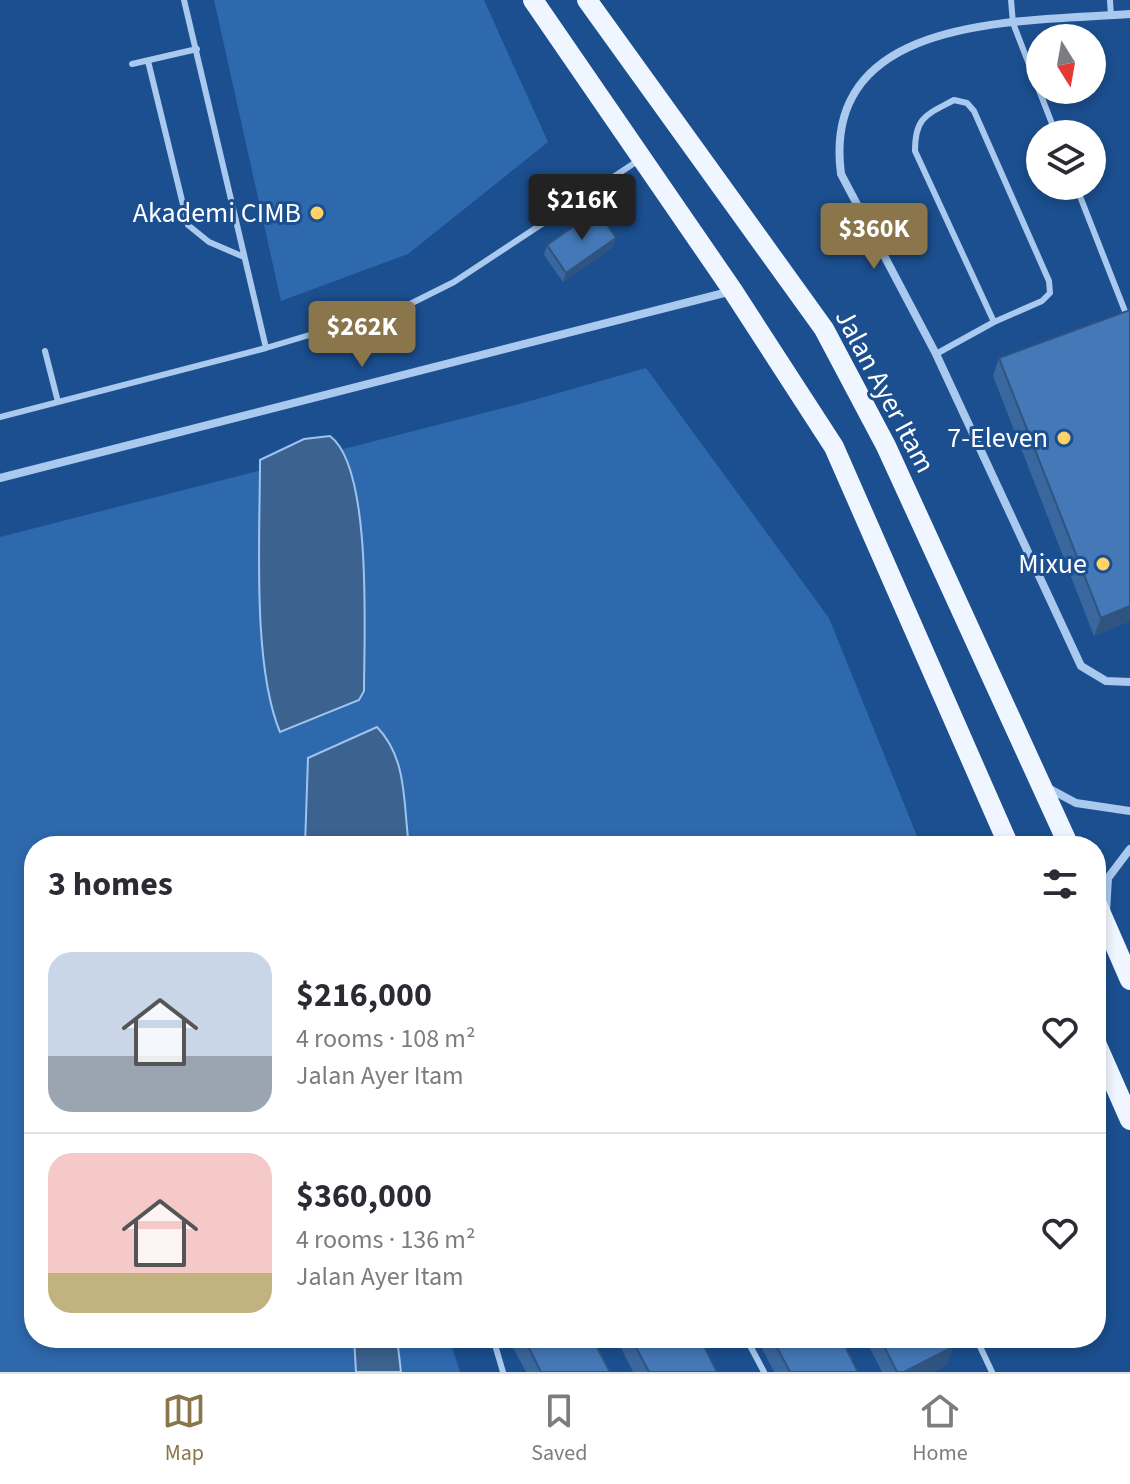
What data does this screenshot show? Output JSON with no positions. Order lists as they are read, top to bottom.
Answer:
{
  "streets": {
    "main road": ["Jalan Ayer Itam"]
  },
  "places": ["Akademi CIMB", "7-Eleven", "Mixue"],
  "north": "bottom",
  "page": {
    "price": ["$216K", "$360K", "$262K"],
    "heading": "3 homes",
    "list": [
      {
        "name": "$216,000",
        "note": "4 rooms · 108 m² · Jalan Ayer Itam"
      },
      {
        "name": "$360,000",
        "note": "4 rooms · 136 m² · Jalan Ayer Itam"
      }
    ],
    "tabs": ["Map", "Saved", "Home"]
  }
}
